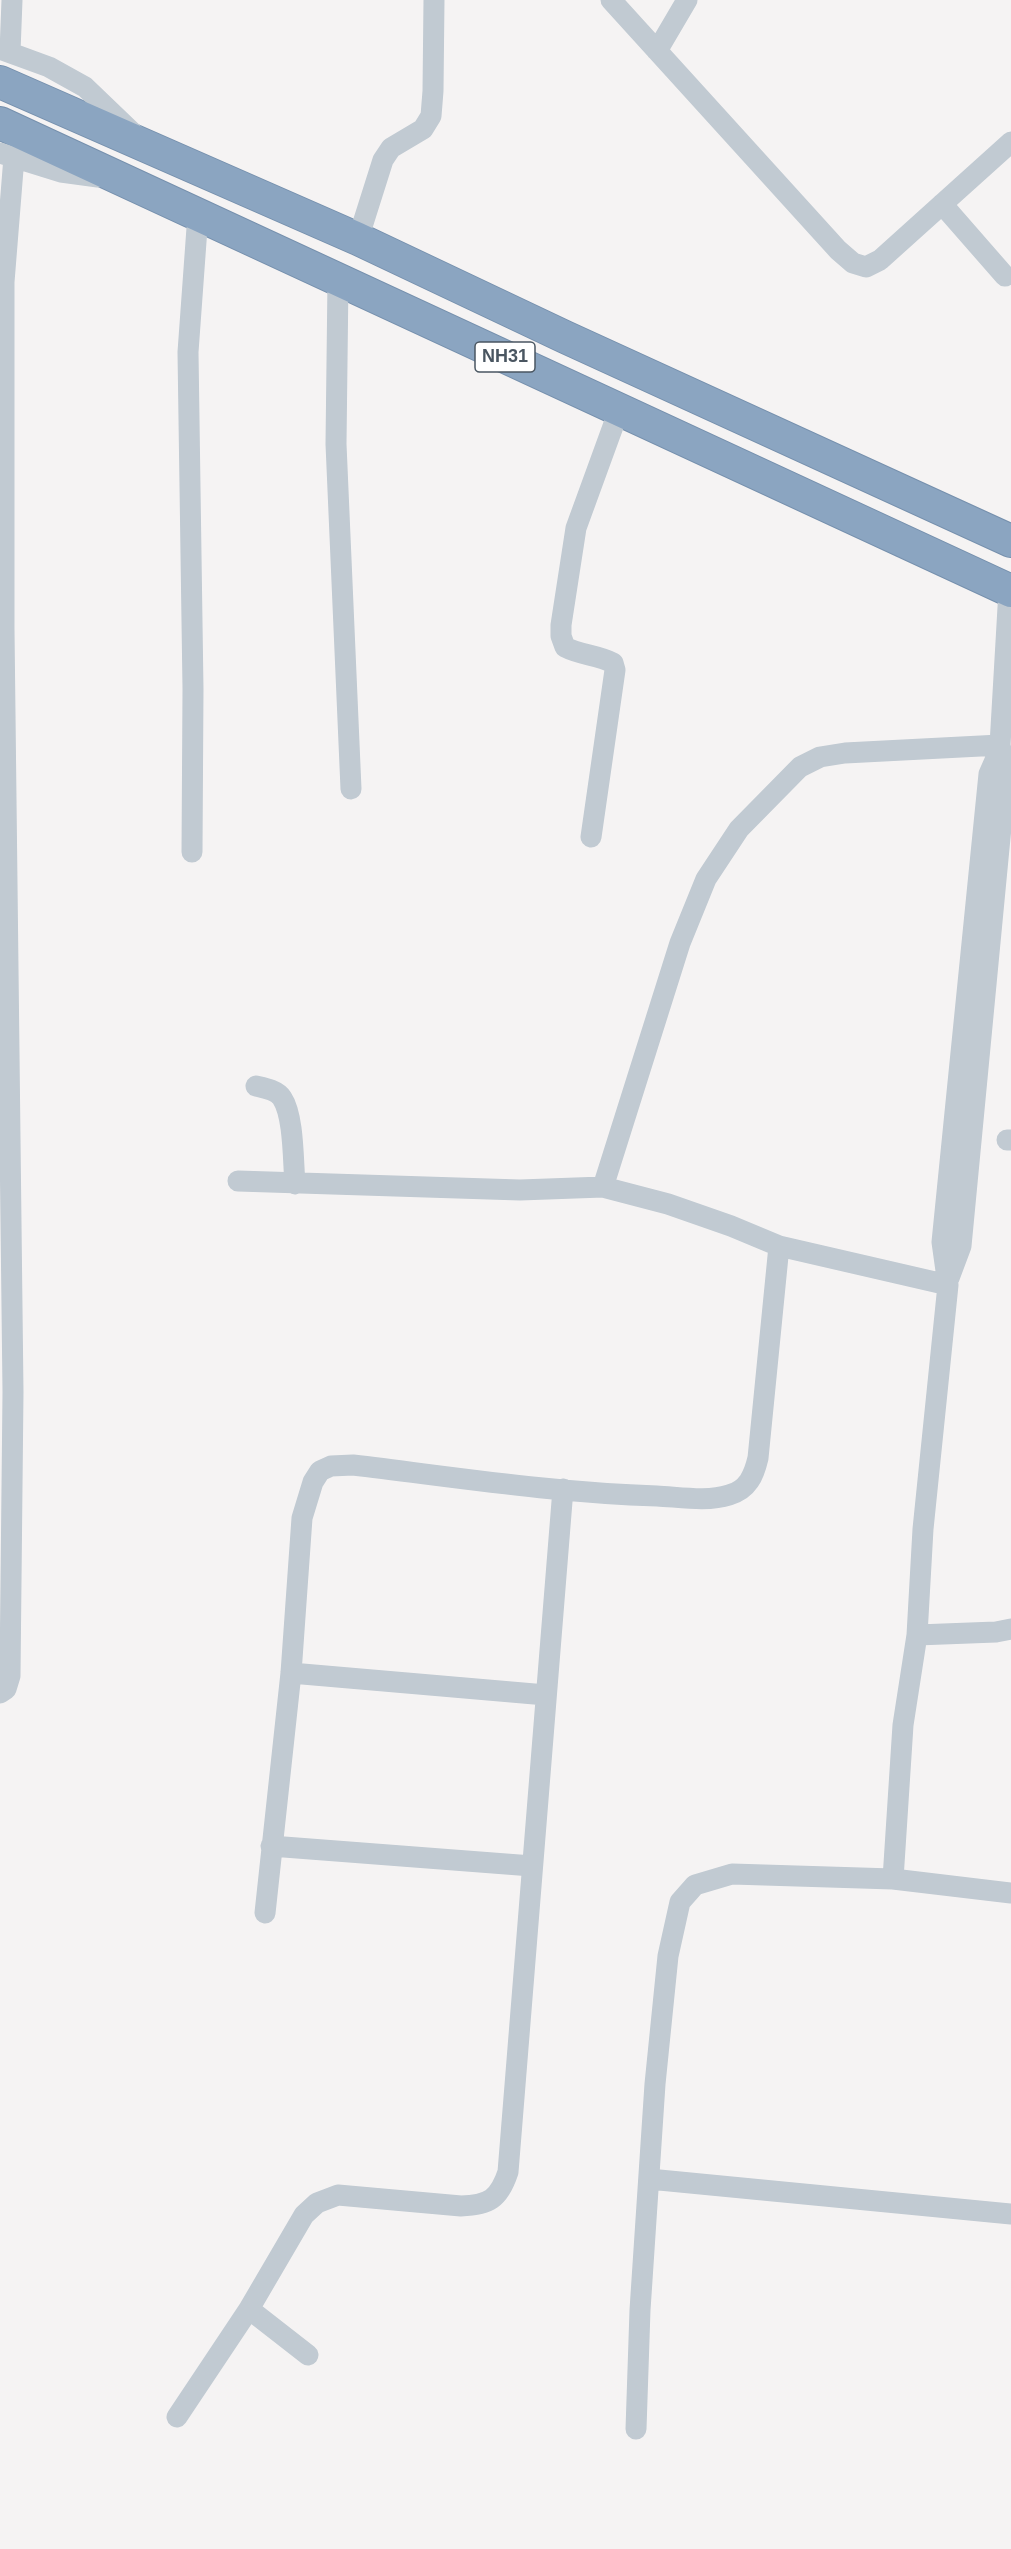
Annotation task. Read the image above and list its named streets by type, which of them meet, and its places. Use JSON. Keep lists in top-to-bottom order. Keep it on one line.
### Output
{"streets":{"highway":["NH31"]}}
